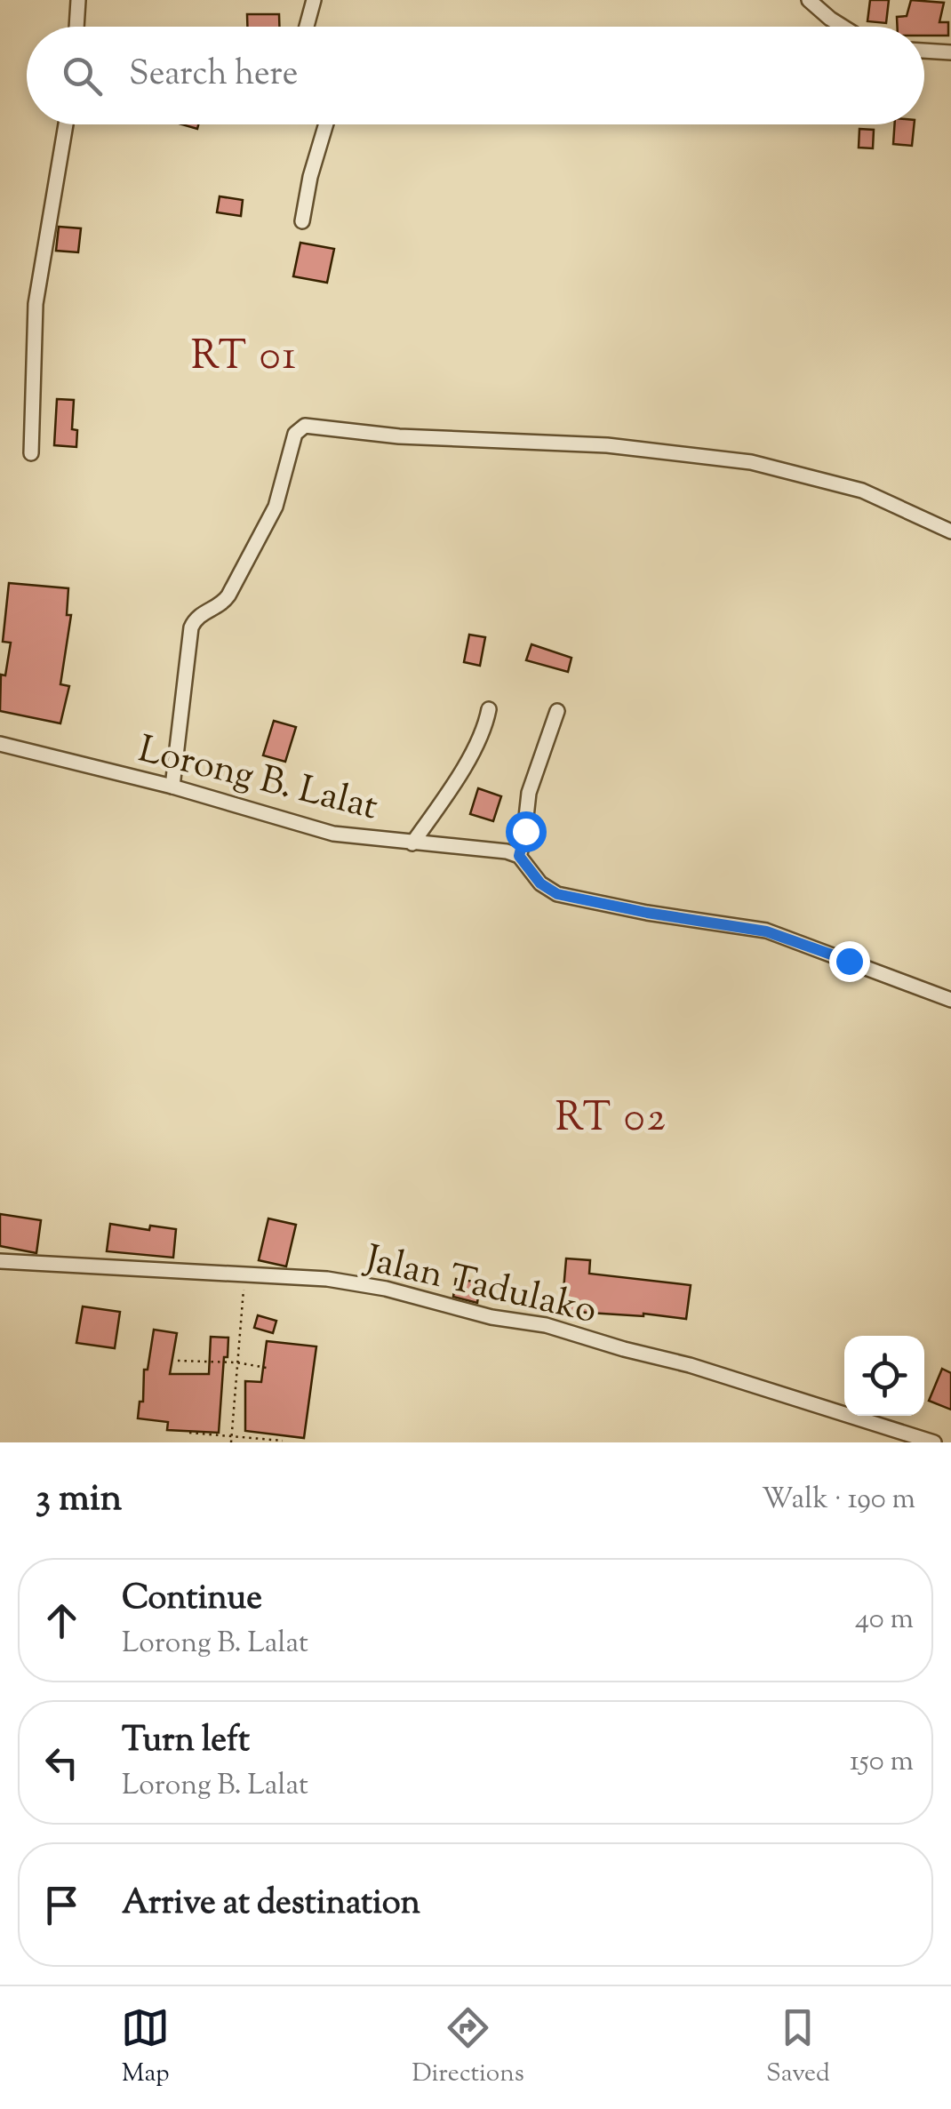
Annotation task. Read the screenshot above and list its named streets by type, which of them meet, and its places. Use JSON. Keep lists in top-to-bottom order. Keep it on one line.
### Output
{"streets":{"street":["Lorong B. Lalat","Jalan Tadulako"]},"districts":["RT 01","RT 02"],"page":{"search":"Search here","heading":["3 min","Walk · 190 m"],"list":[["Continue","Lorong B. Lalat","40 m"],["Turn left","Lorong B. Lalat","150 m"],"Arrive at destination"],"nav":["Map","Directions","Saved"]}}
